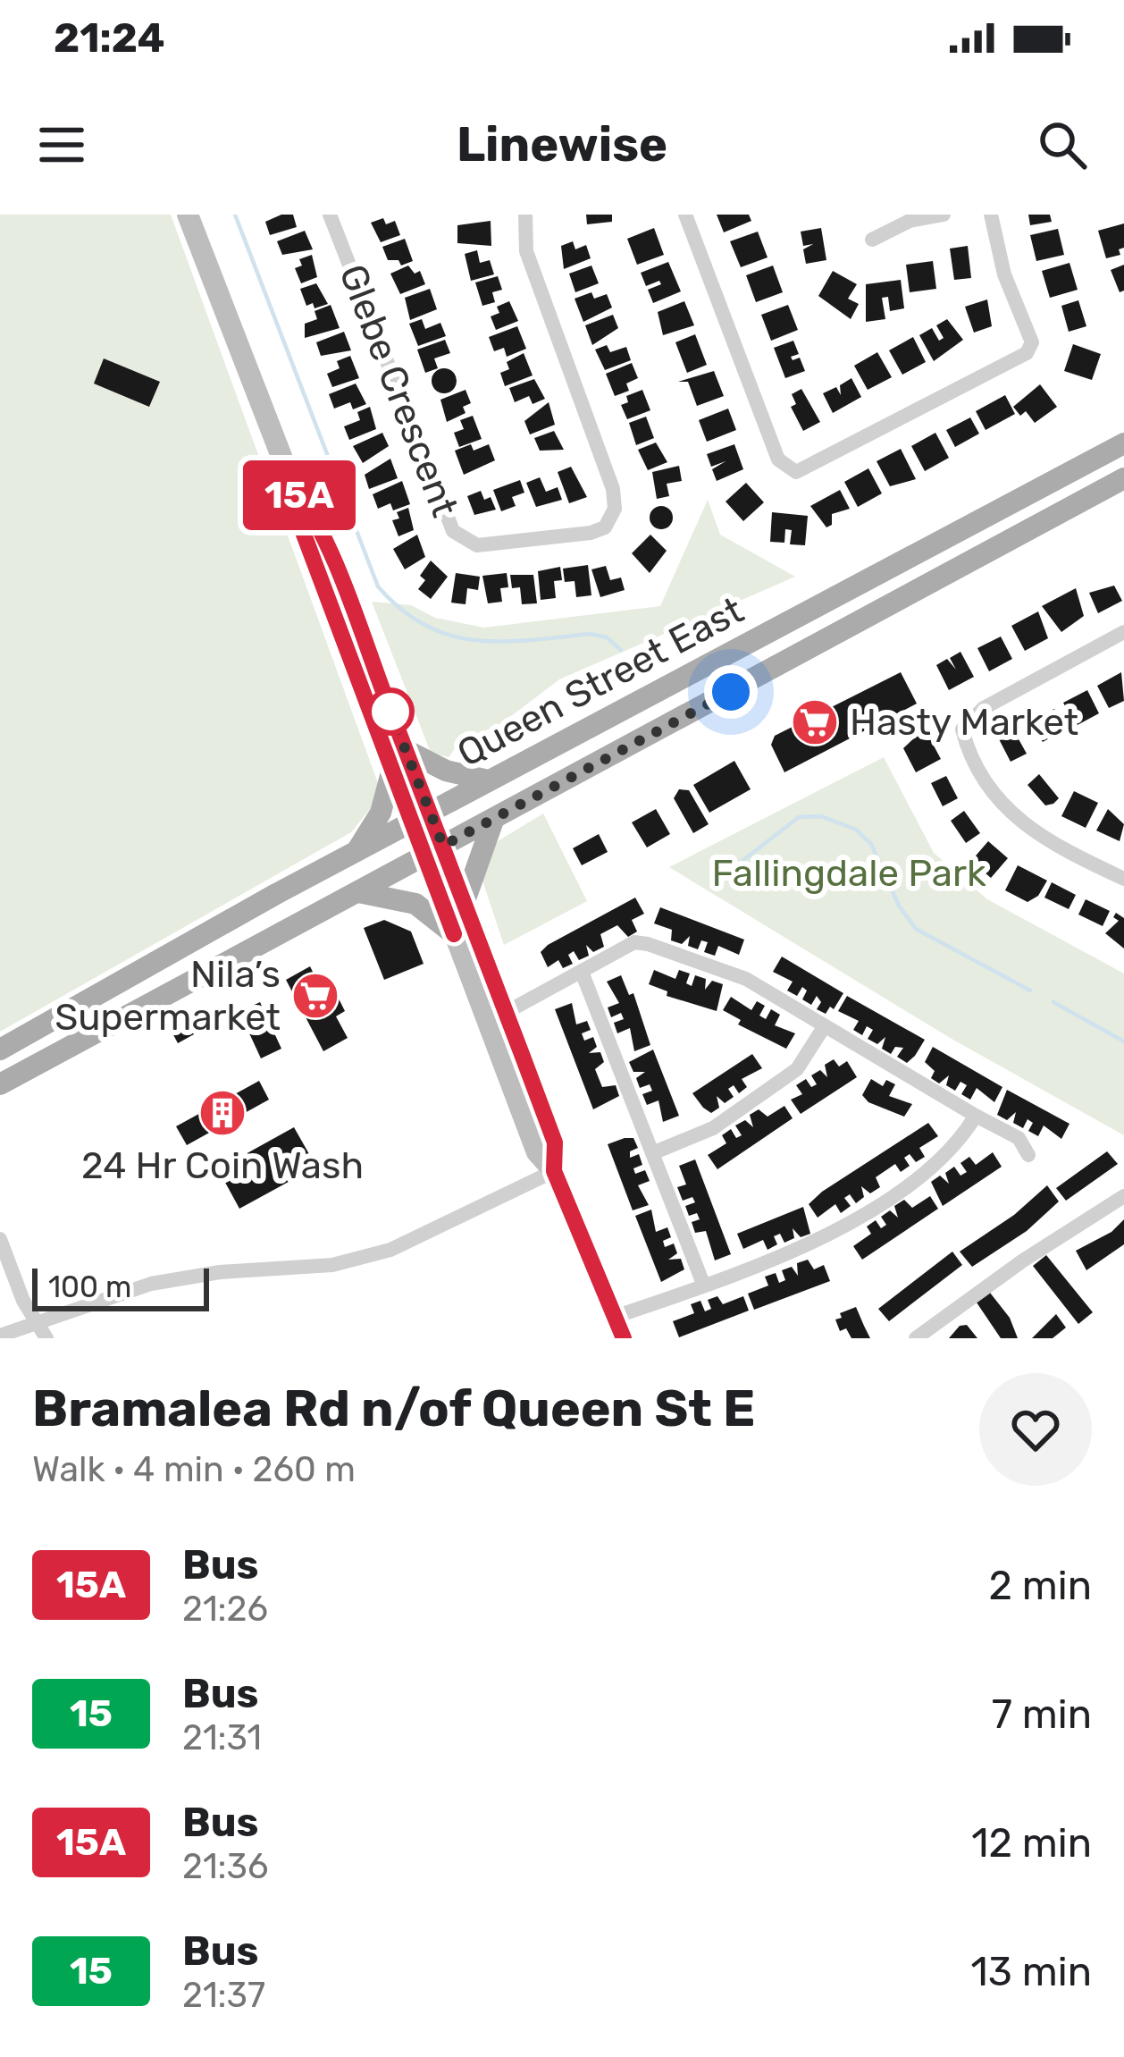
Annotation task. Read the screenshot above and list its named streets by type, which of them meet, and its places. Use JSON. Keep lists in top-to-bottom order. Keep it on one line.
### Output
{"streets":{"main road":["Queen Street East"],"street":["Glebe Crescent"]},"parks":["Fallingdale Park"],"places":{"supermarket":["Hasty Market","Nila’s Supermarket"],"building":["24 Hr Coin Wash"]},"lines":["bus line 15A"],"scale_bar":"100 m","page":{"status":"21:24","header":"Linewise","on_map":"15A","scale":"100 m","heading":["Bramalea Rd n/of Queen St E","Walk · 4 min · 260 m"],"list":[{"mark":"15A","name":"Bus","note":"21:26","value":"2 min"},{"mark":"15","name":"Bus","note":"21:31","value":"7 min"},{"mark":"15A","name":"Bus","note":"21:36","value":"12 min"},{"mark":"15","name":"Bus","note":"21:37","value":"13 min"}]}}
